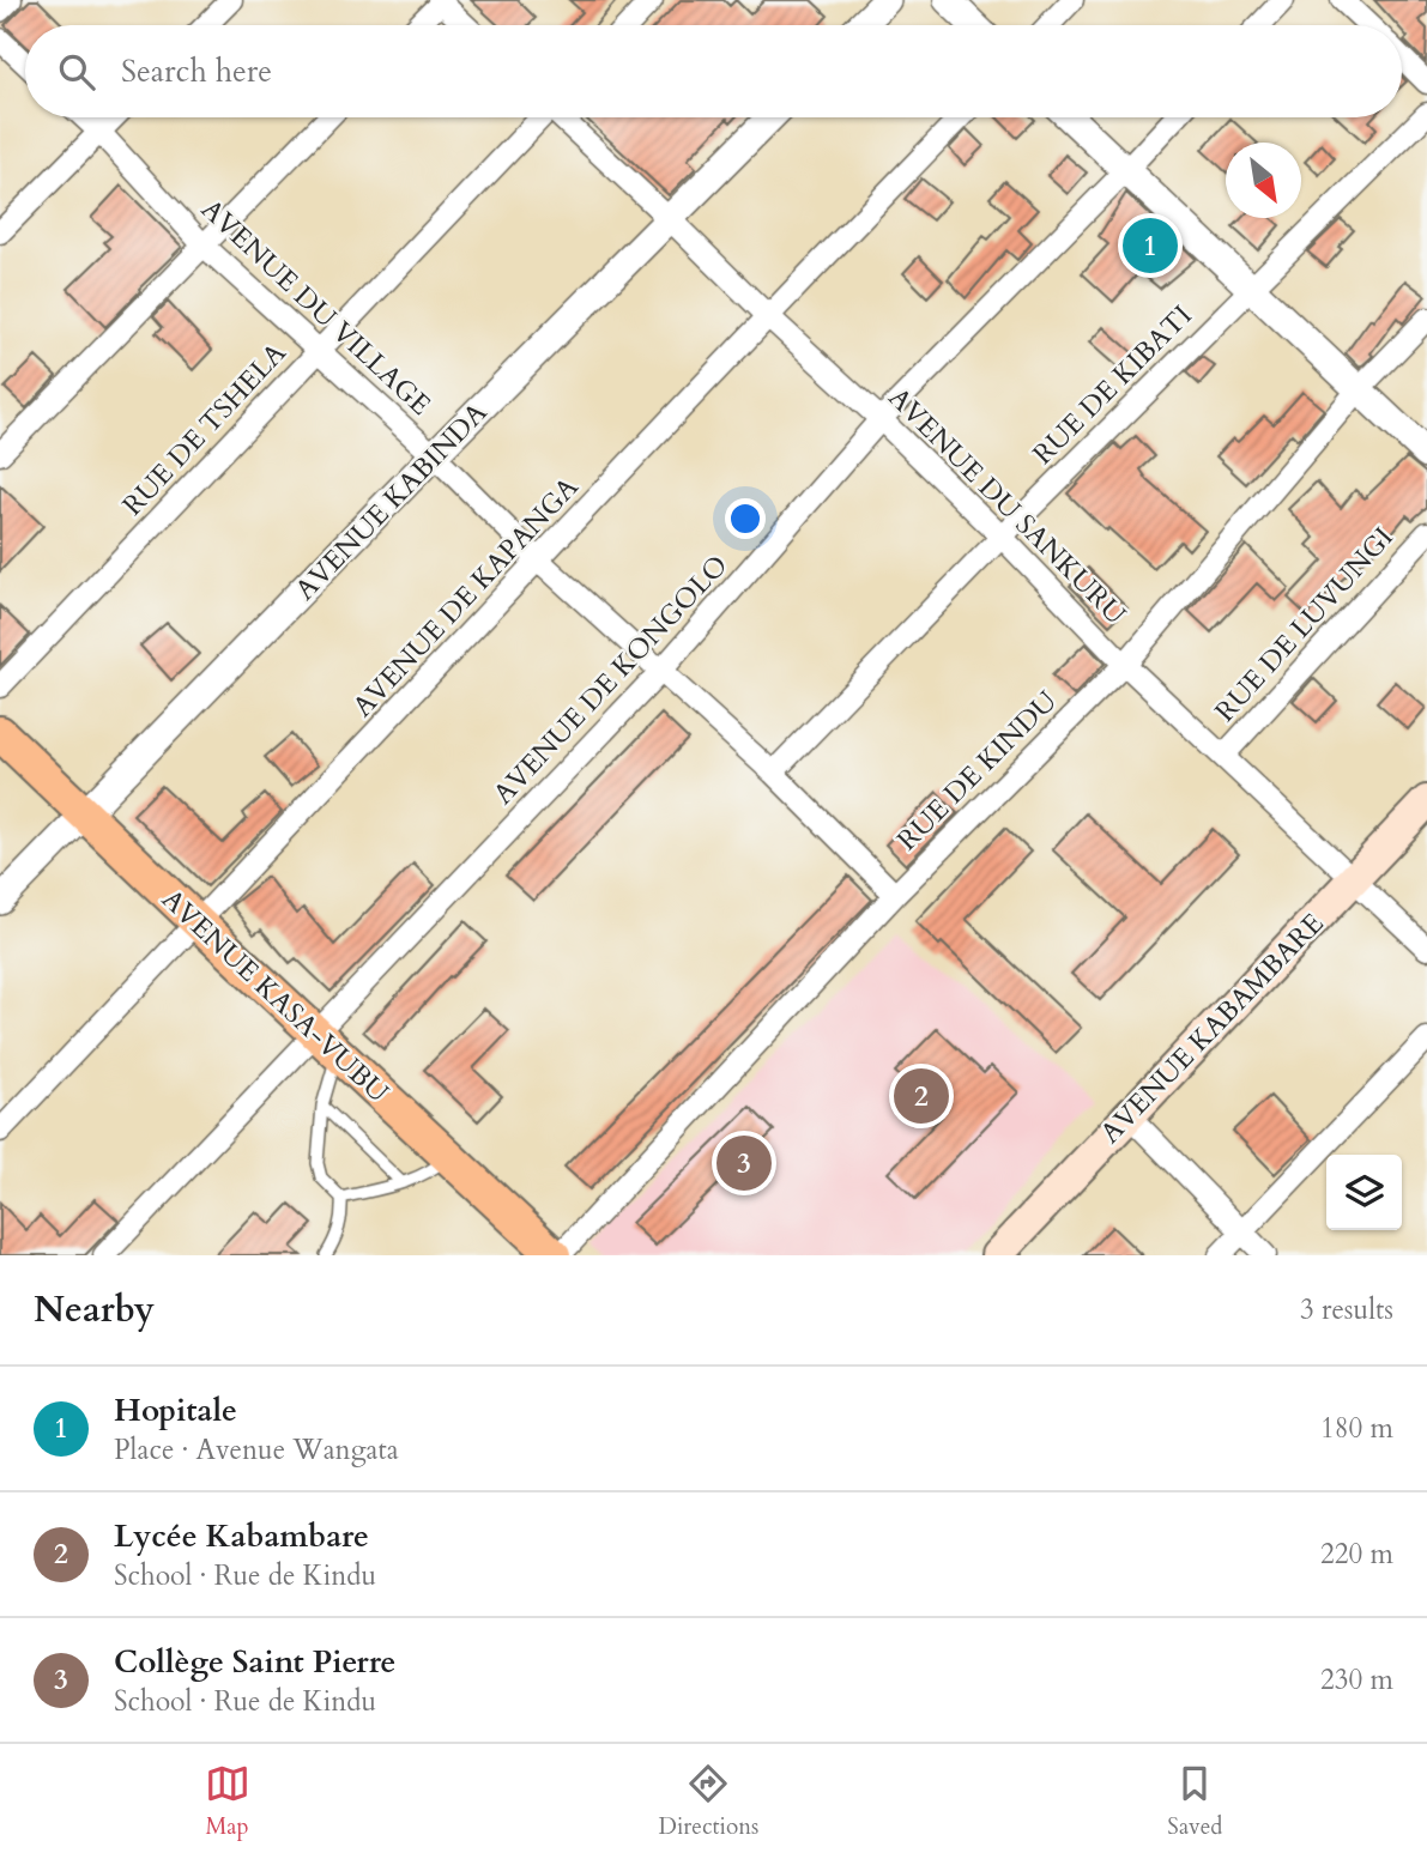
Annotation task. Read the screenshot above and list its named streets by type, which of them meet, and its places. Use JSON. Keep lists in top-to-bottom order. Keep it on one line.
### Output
{"streets":{"main road":["AVENUE KASA-VUBU","AVENUE KABAMBARE"],"street":["AVENUE DU VILLAGE","RUE DE KIBATI","RUE DE TSHELA","AVENUE KABINDA","AVENUE DU SANKURU","AVENUE DE KAPANGA","RUE DE LUVUNGI","AVENUE DE KONGOLO","RUE DE KINDU"]},"crossings":[["AVENUE DU VILLAGE","RUE DE KIBATI"],["AVENUE DU VILLAGE","RUE DE TSHELA"],["AVENUE DU VILLAGE","AVENUE KABINDA"],["AVENUE DU VILLAGE","AVENUE DE KAPANGA"],["AVENUE DU VILLAGE","AVENUE DE KONGOLO"],["AVENUE DU VILLAGE","RUE DE KINDU"],["RUE DE KIBATI","AVENUE DU SANKURU"],["AVENUE KABINDA","AVENUE DU SANKURU"],["AVENUE KABINDA","AVENUE KASA-VUBU"],["AVENUE DU SANKURU","AVENUE DE KAPANGA"],["AVENUE DU SANKURU","RUE DE LUVUNGI"],["AVENUE DU SANKURU","AVENUE DE KONGOLO"],["AVENUE DU SANKURU","RUE DE KINDU"],["AVENUE DU SANKURU","AVENUE KABAMBARE"],["AVENUE DE KAPANGA","AVENUE KASA-VUBU"],["AVENUE DE KONGOLO","AVENUE KASA-VUBU"],["RUE DE KINDU","AVENUE KASA-VUBU"]],"north":"bottom right","page":{"search":"Search here","pins":["1","2","3"],"heading":["Nearby","3 results"],"list":[{"mark":"1","name":"Hopitale","note":"Place · Avenue Wangata","value":"180 m"},{"mark":"2","name":"Lycée Kabambare","note":"School · Rue de Kindu","value":"220 m"},{"mark":"3","name":"Collège Saint Pierre","note":"School · Rue de Kindu","value":"230 m"}],"nav":["Map","Directions","Saved"]}}
